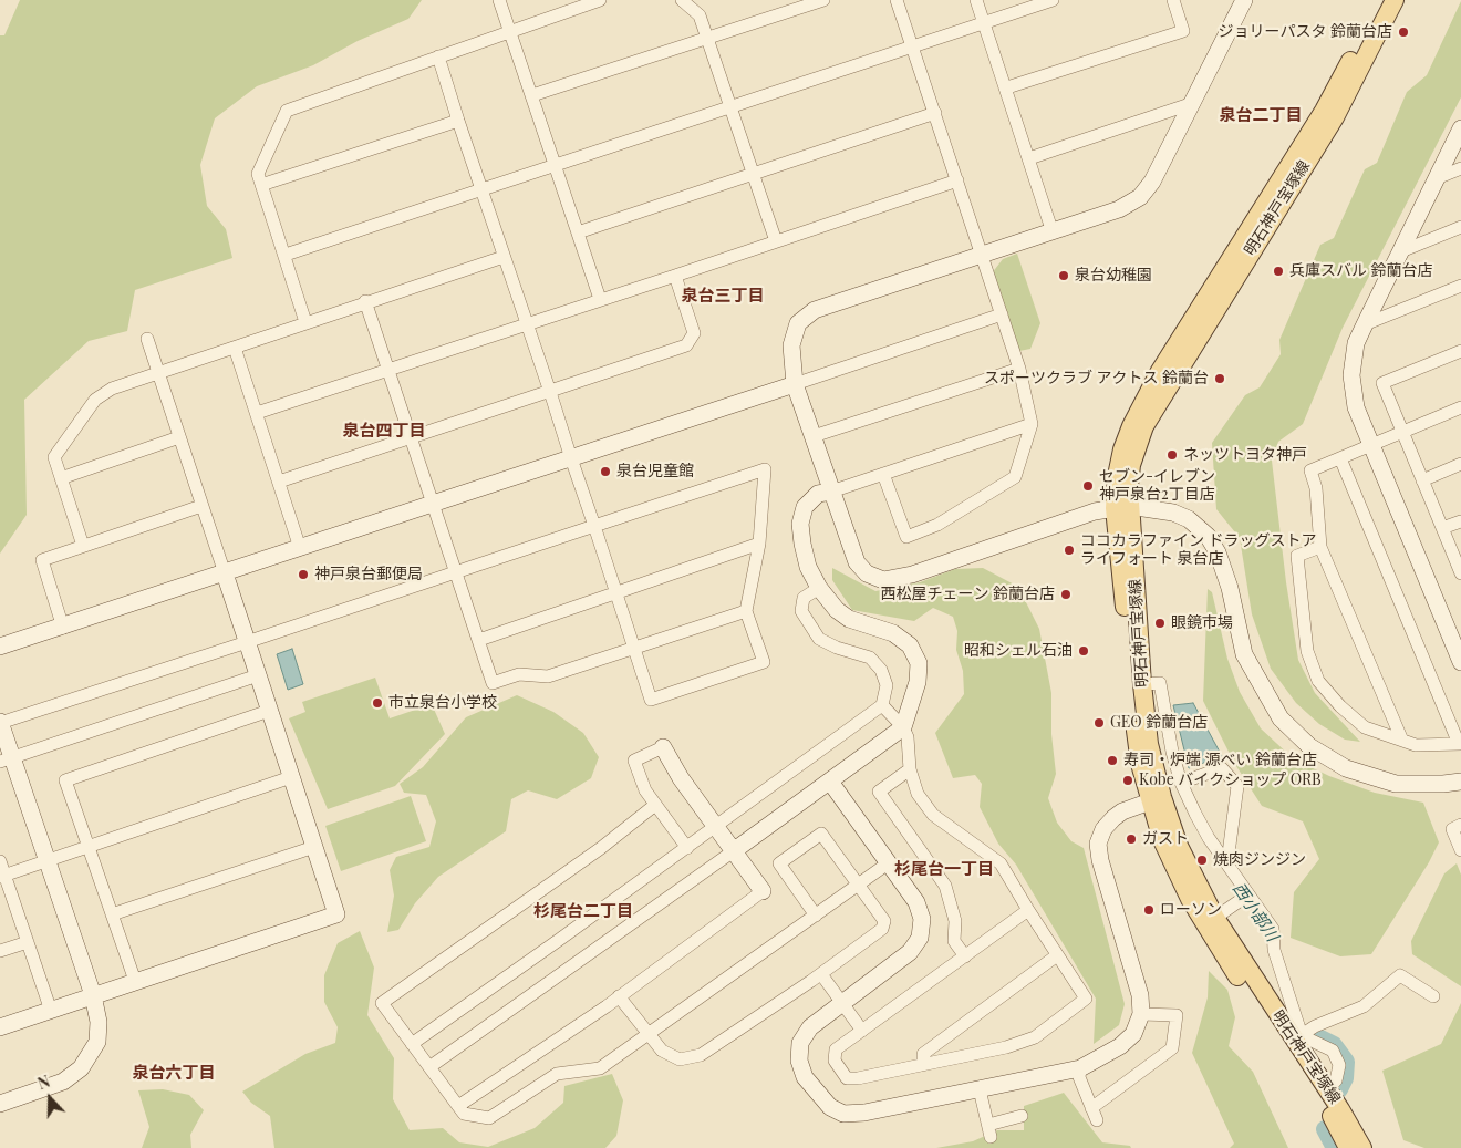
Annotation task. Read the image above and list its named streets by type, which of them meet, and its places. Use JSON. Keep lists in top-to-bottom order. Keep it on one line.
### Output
{"streets":{"main road":["明石神戸宝塚線"]},"districts":["泉台二丁目","泉台三丁目","泉台四丁目","杉尾台一丁目","杉尾台二丁目","泉台六丁目"],"water":["西小部川"],"places":["ジョリーパスタ 鈴蘭台店","兵庫スバル 鈴蘭台店","泉台幼稚園","スポーツクラブ アクトス 鈴蘭台","ネッツトヨタ神戸","泉台児童館","セブン-イレブン 神戸泉台2丁目店","ココカラファイン ドラッグストア ライフォート 泉台店","神戸泉台郵便局","西松屋チェーン 鈴蘭台店","眼鏡市場","昭和シェル石油","市立泉台小学校","GEO 鈴蘭台店","寿司・炉端 源べい 鈴蘭台店","Kobe バイクショップ ORB","ガスト","焼肉ジンジン","ローソン"],"north":"top"}
